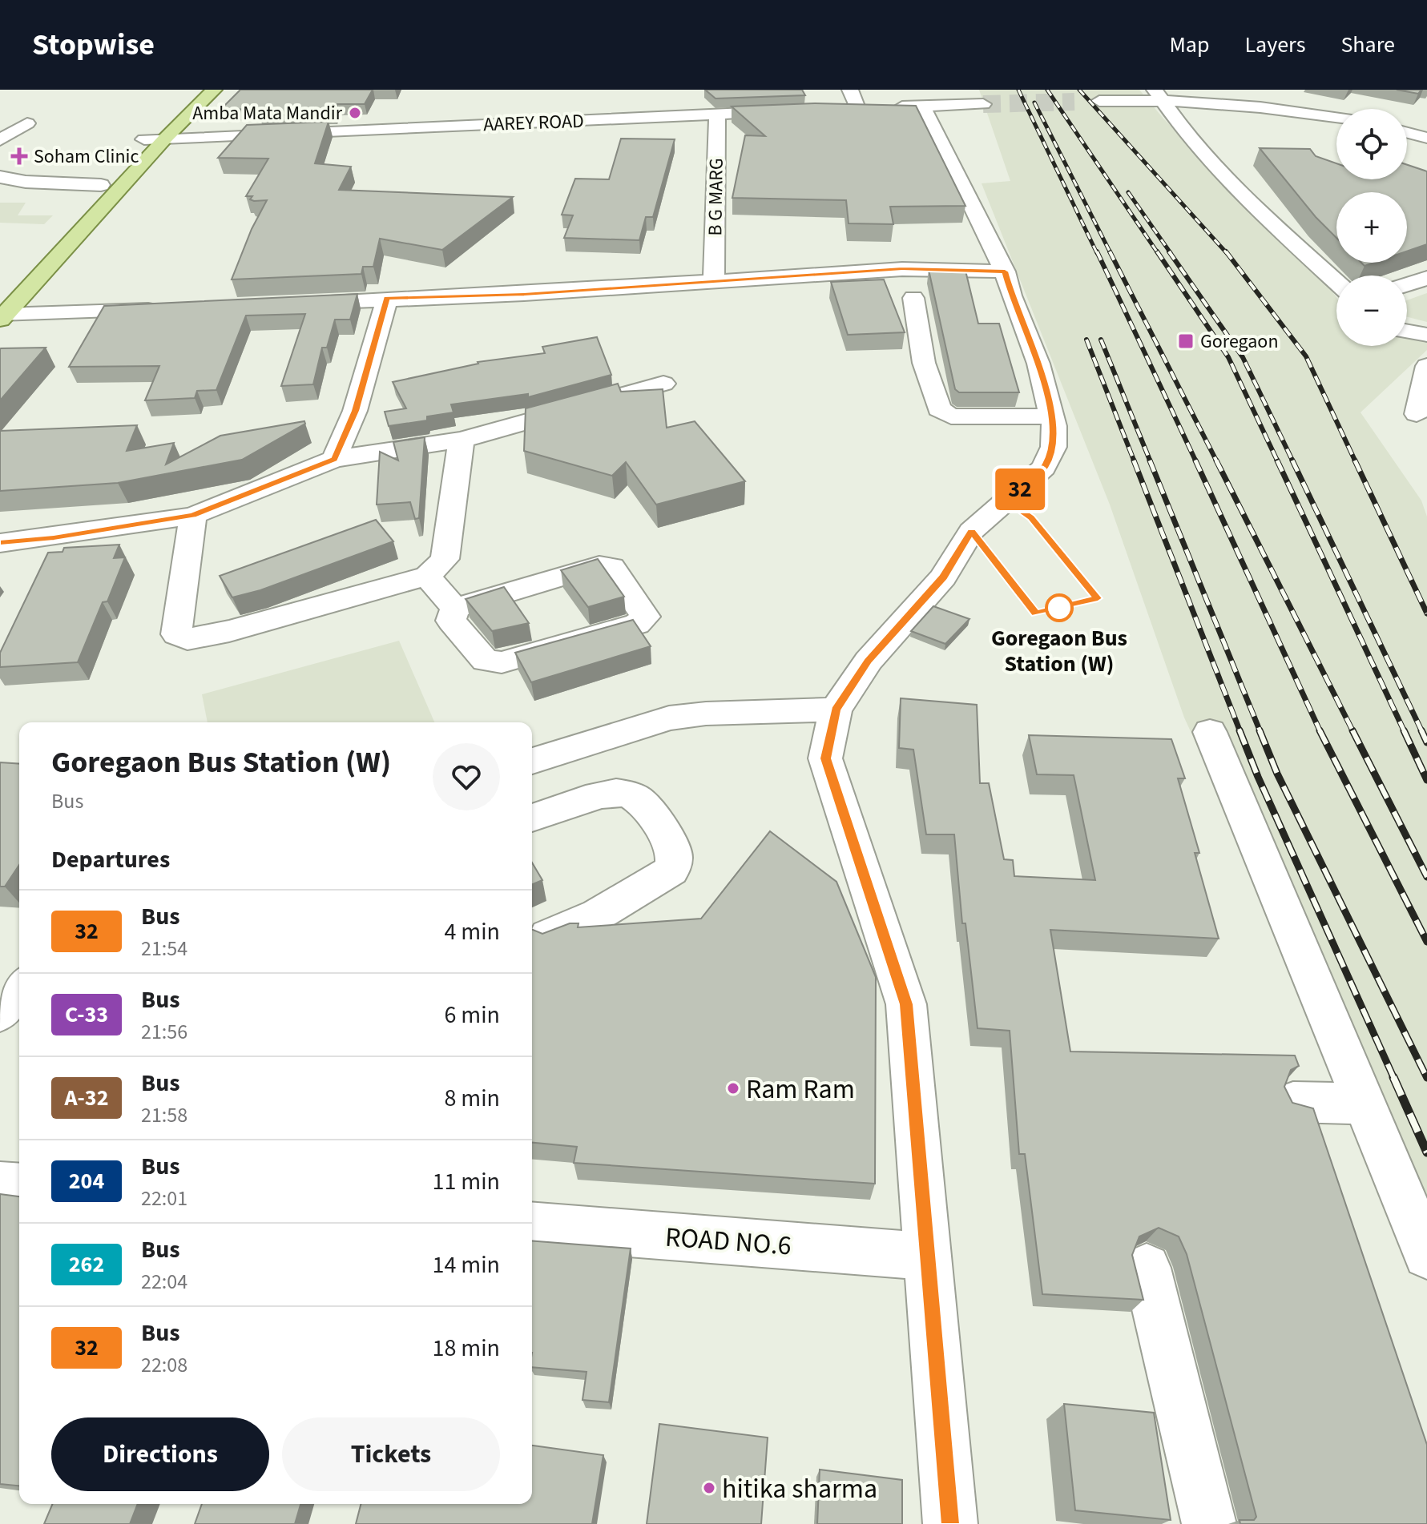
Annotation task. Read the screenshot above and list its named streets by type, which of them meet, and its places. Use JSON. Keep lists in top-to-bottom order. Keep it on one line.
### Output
{"streets":{"street":["AAREY ROAD","B G MARG","ROAD NO.6"]},"crossings":[["AAREY ROAD","B G MARG"]],"places":{"other":["Amba Mata Mandir","Goregaon Bus Station (W)","Ram Ram","hitika sharma"],"health":["Soham Clinic"],"transit":["Goregaon"]},"lines":["bus line 32"],"page":{"header":"Stopwise","nav":["Map","Layers","Share"],"on_map":"32","map_buttons":["+","−"],"heading":[["Goregaon Bus Station (W)","Bus"],"Departures"],"list":[{"mark":"32","name":"Bus","note":"21:54","value":"4 min"},{"mark":"C-33","name":"Bus","note":"21:56","value":"6 min"},{"mark":"A-32","name":"Bus","note":"21:58","value":"8 min"},{"mark":"204","name":"Bus","note":"22:01","value":"11 min"},{"mark":"262","name":"Bus","note":"22:04","value":"14 min"},{"mark":"32","name":"Bus","note":"22:08","value":"18 min"}],"buttons":["Directions","Tickets"]}}
